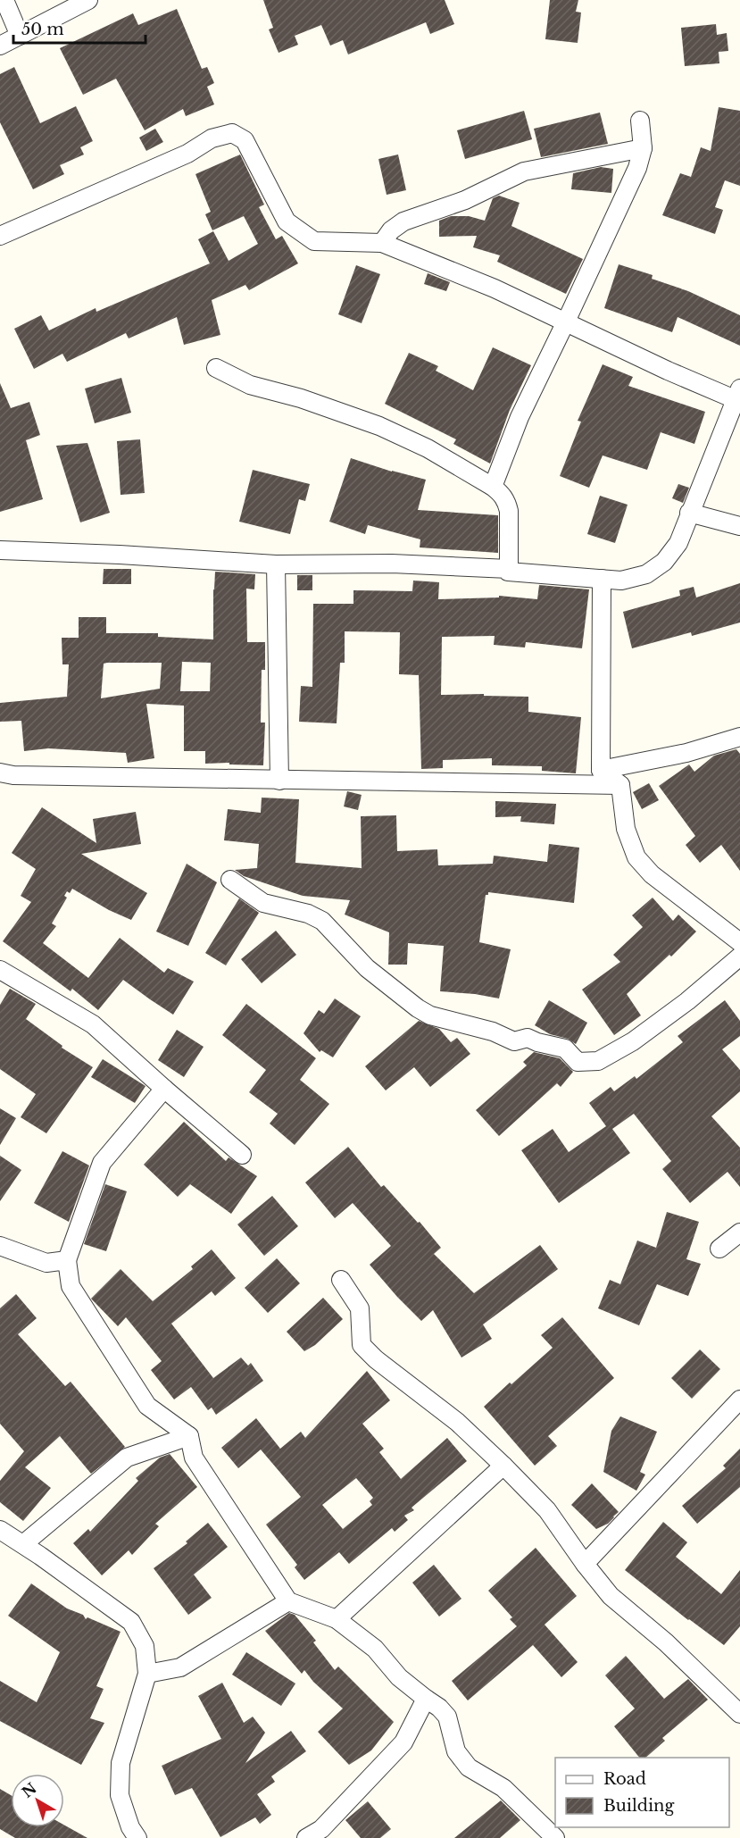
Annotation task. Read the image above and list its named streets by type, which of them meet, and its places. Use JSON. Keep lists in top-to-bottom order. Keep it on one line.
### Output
{"legend":["Road","Building"],"scale_bar":"50 m","north":"top left"}
